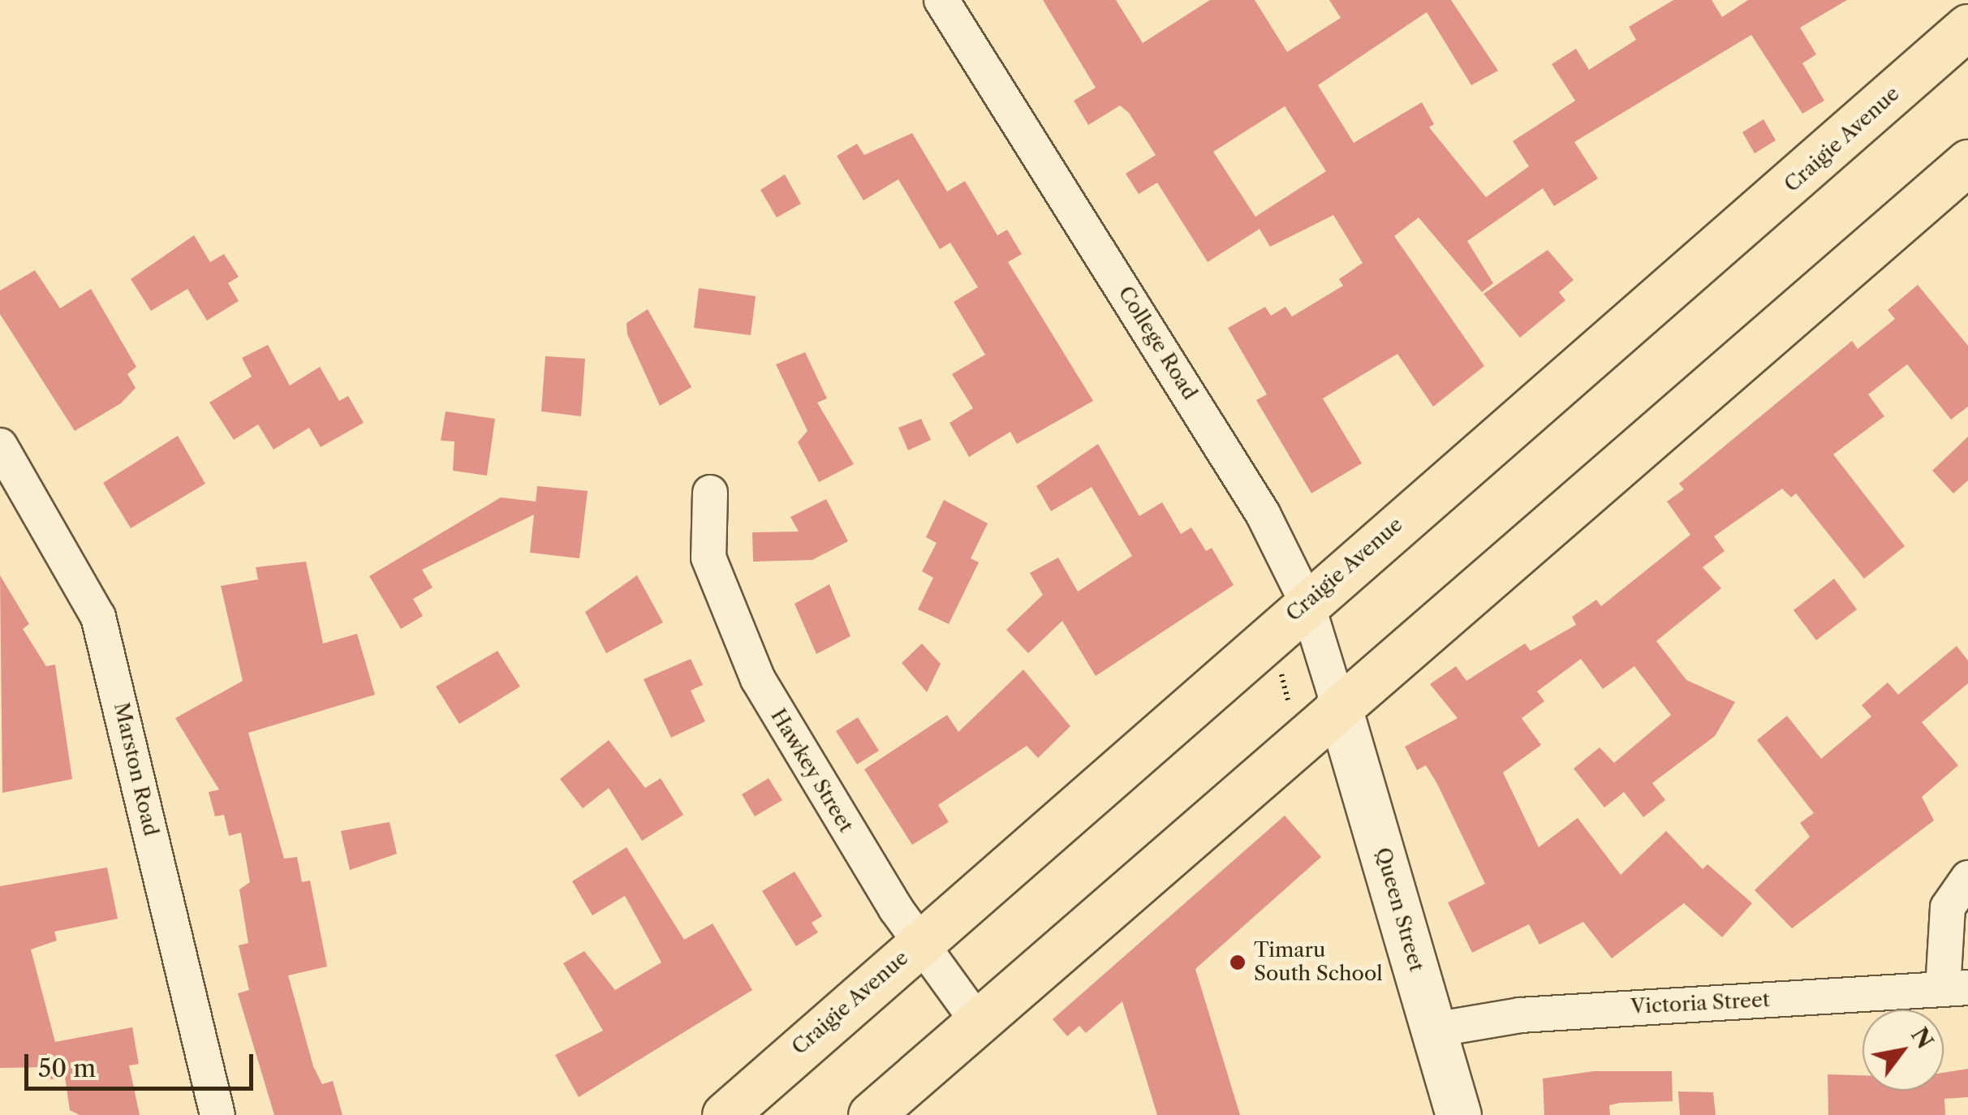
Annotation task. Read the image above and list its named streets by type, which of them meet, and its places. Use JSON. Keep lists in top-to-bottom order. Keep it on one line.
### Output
{"streets":{"highway":["Craigie Avenue"],"street":["College Road","Marston Road","Hawkey Street","Queen Street","Victoria Street"]},"crossings":[["Craigie Avenue","College Road"],["Craigie Avenue","Hawkey Street"],["College Road","Queen Street"],["Queen Street","Victoria Street"]],"places":["Timaru South School"],"scale_bar":"50 m","north":"top right"}
